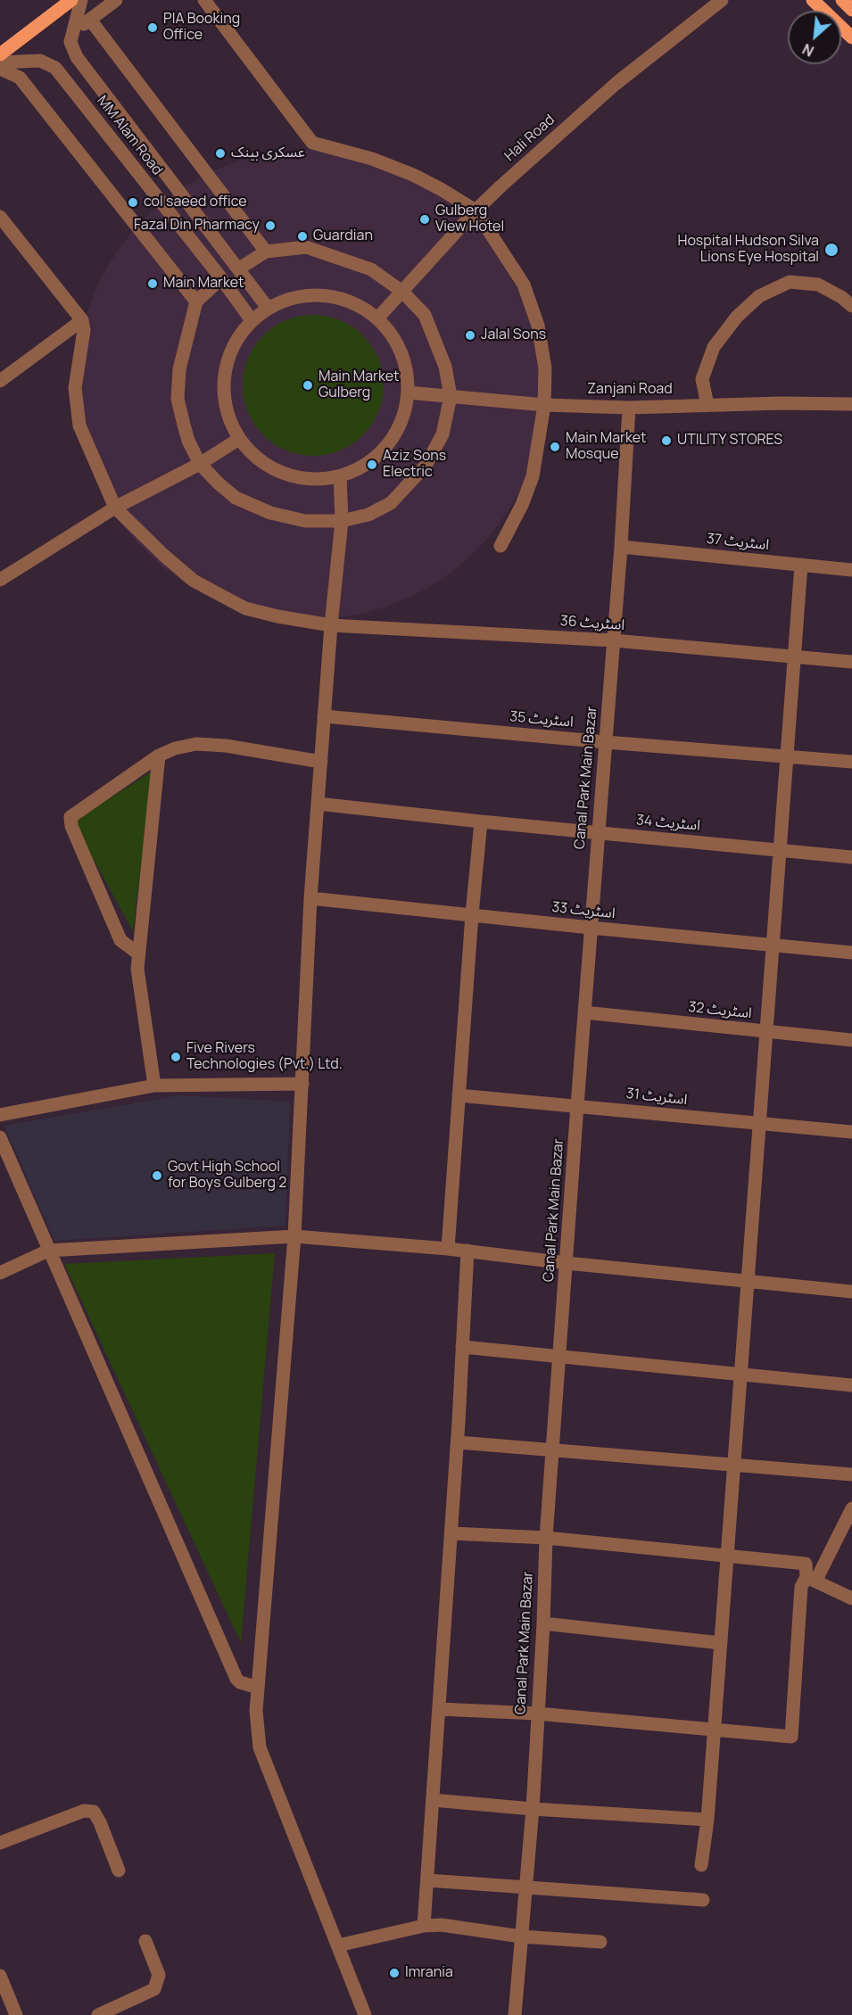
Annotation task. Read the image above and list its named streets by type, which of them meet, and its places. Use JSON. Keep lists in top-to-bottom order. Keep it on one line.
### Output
{"streets":{"street":["MM Alam Road","Hali Road","Zanjani Road","اسٹریٹ 37","اسٹریٹ 36","اسٹریٹ 35","Canal Park Main Bazar","اسٹریٹ 34","اسٹریٹ 33","اسٹریٹ 32","اسٹریٹ 31"]},"crossings":[["MM Alam Road","Hali Road"],["MM Alam Road","Zanjani Road"],["Hali Road","Zanjani Road"],["Zanjani Road","Canal Park Main Bazar"],["اسٹریٹ 37","Canal Park Main Bazar"],["اسٹریٹ 36","Canal Park Main Bazar"],["اسٹریٹ 35","Canal Park Main Bazar"],["Canal Park Main Bazar","اسٹریٹ 34"],["Canal Park Main Bazar","اسٹریٹ 33"],["Canal Park Main Bazar","اسٹریٹ 32"],["Canal Park Main Bazar","اسٹریٹ 31"]],"places":["PIA Booking Office","عسکری بینک","col saeed office","Gulberg View Hotel","Fazal Din Pharmacy","Guardian","Hospital Hudson Silva Lions Eye Hospital","Main Market","Jalal Sons","Main Market Gulberg","UTILITY STORES","Main Market Mosque","Aziz Sons Electric","Five Rivers Technologies (Pvt.) Ltd.","Govt High School for Boys Gulberg 2","Imrania"],"north":"bottom left"}
